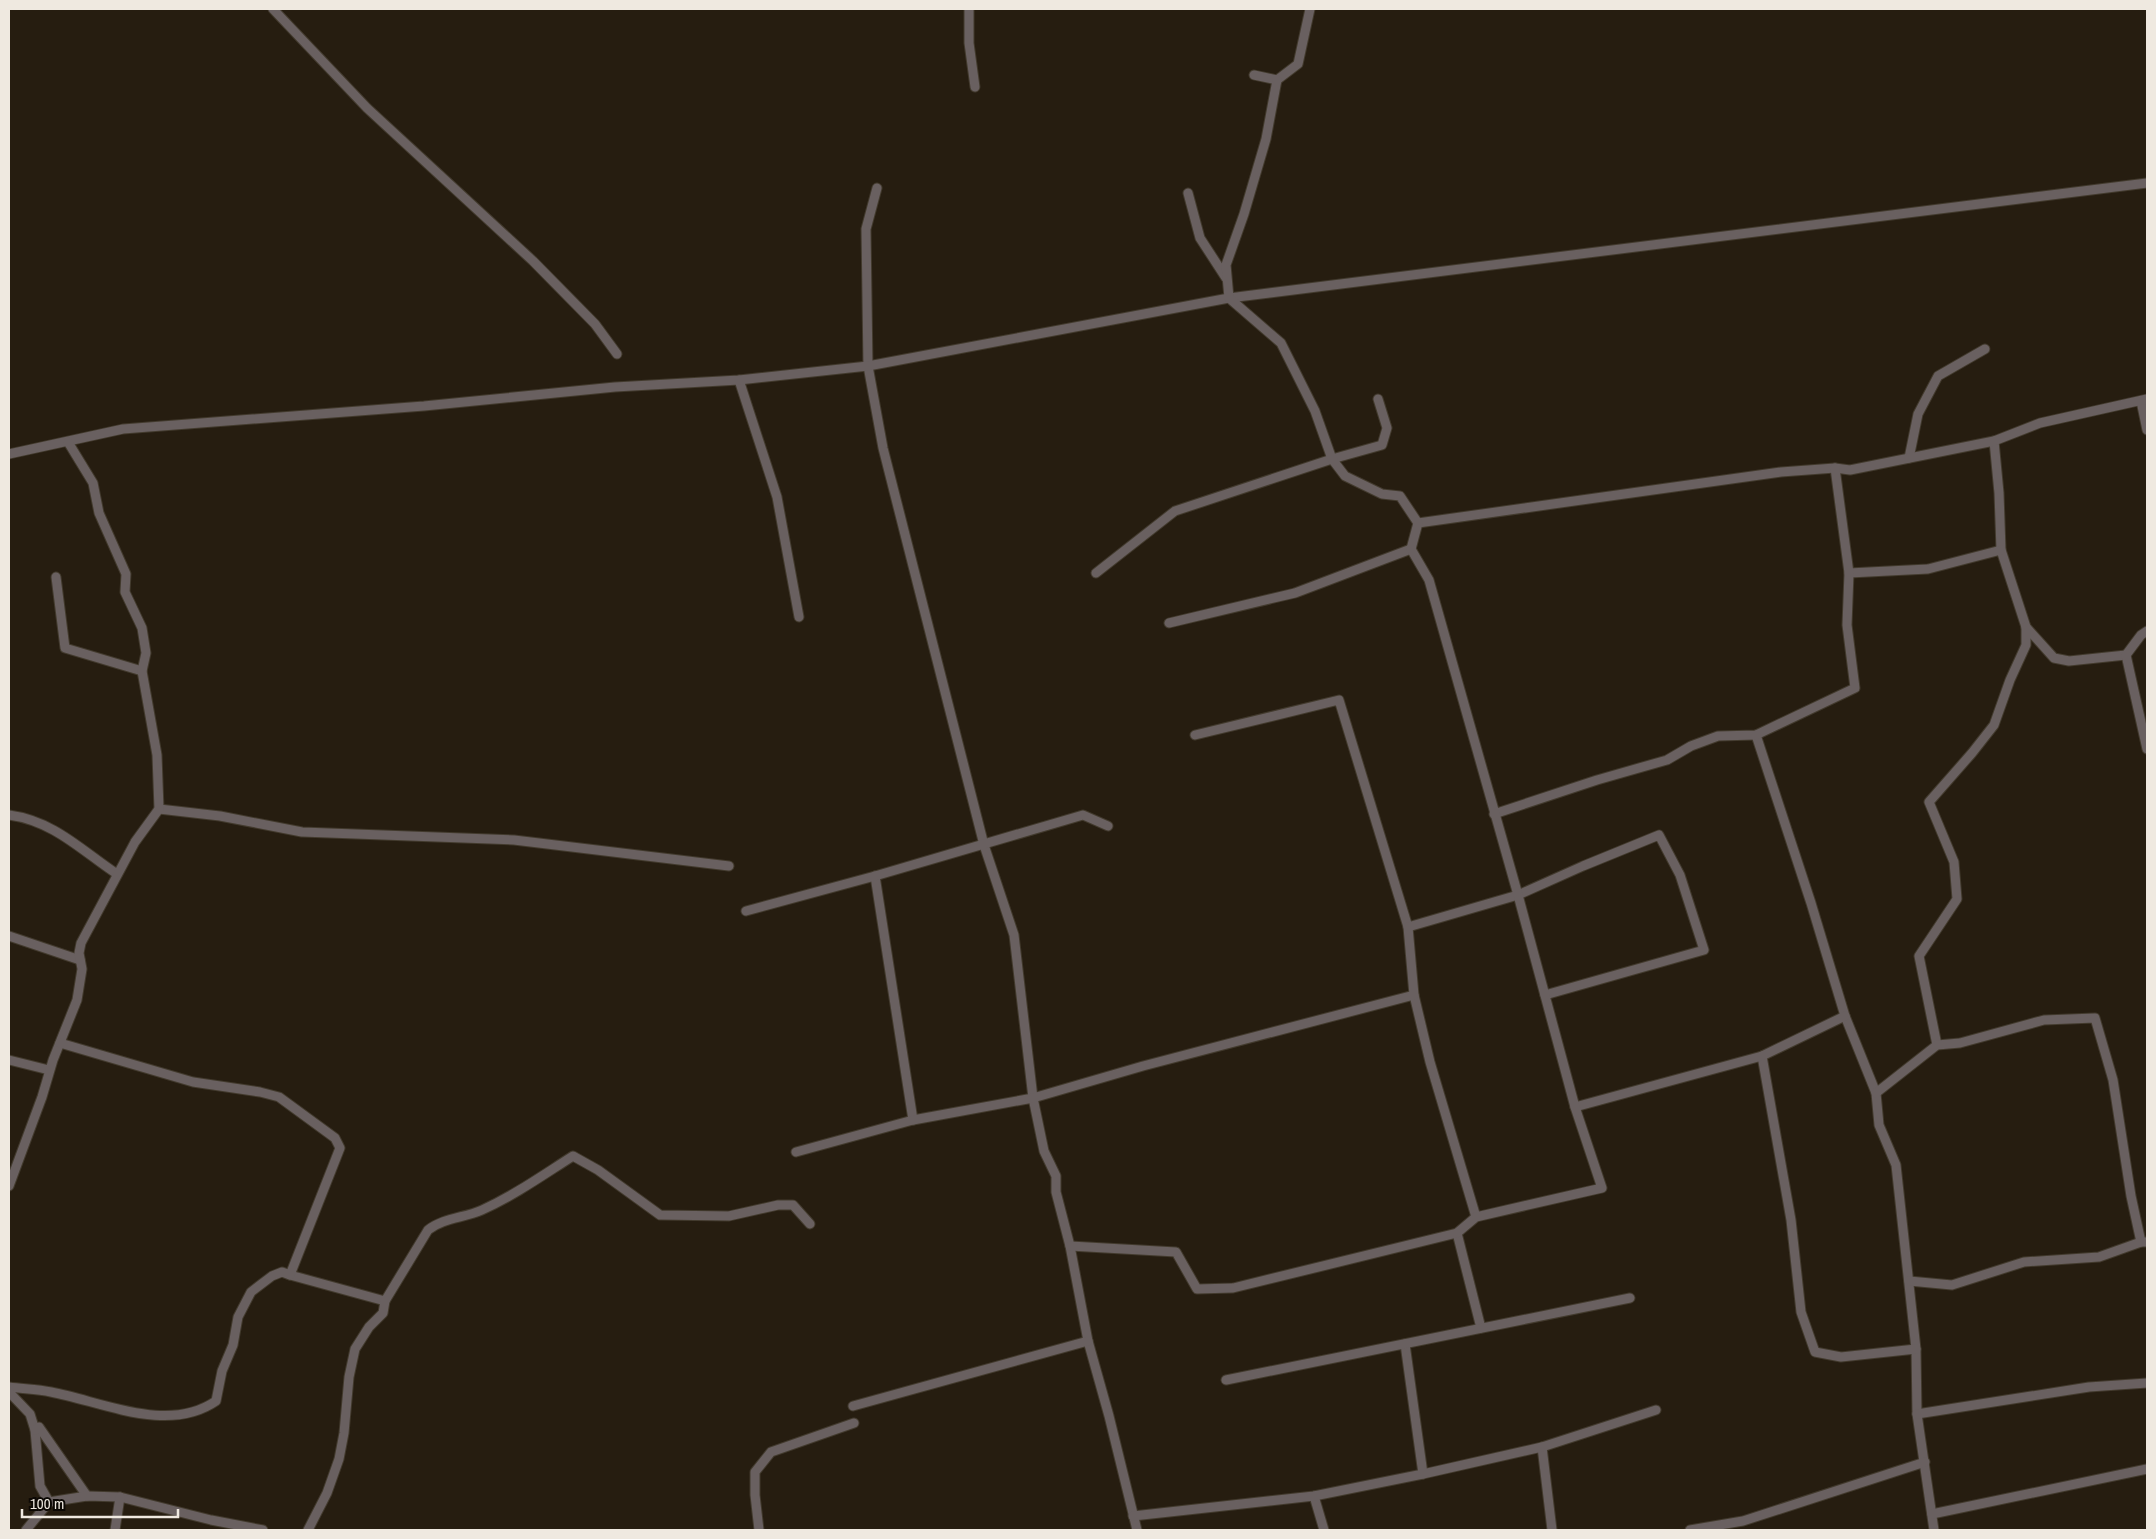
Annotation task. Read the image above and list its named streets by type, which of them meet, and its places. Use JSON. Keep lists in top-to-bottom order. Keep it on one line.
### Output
{"scale_bar":"100 m"}
